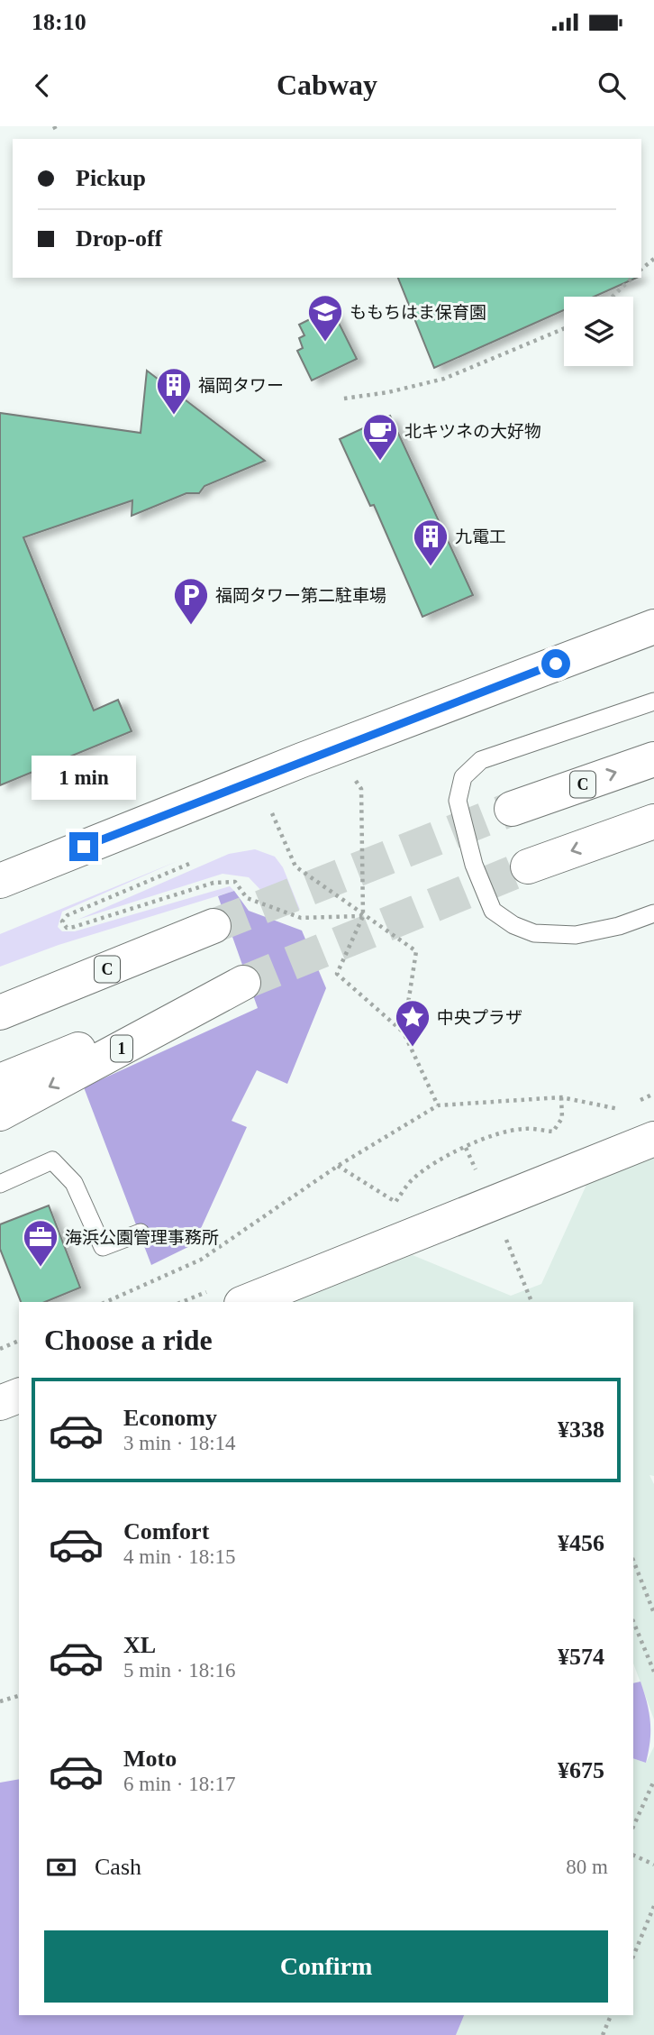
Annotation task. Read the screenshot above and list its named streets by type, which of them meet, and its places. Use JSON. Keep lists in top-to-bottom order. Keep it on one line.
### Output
{"streets":{"main road":["C","1"]},"places":{"school or university":["ももちはま保育園"],"building":["福岡タワー","九電工"],"cafe":["北キツネの大好物"],"parking":["福岡タワー第二駐車場"],"place":["中央プラザ"],"office":["海浜公園管理事務所"]},"page":{"status":"18:10","header":"Cabway","banner":["Pickup","Drop-off"],"bubble":"1 min","heading":"Choose a ride","list":[{"name":"Economy","note":"3 min · 18:14","value":"¥338"},{"name":"Comfort","note":"4 min · 18:15","value":"¥456"},{"name":"XL","note":"5 min · 18:16","value":"¥574"},{"name":"Moto","note":"6 min · 18:17","value":"¥675"}],"pay":["Cash","80 m"],"buttons":"Confirm"}}
